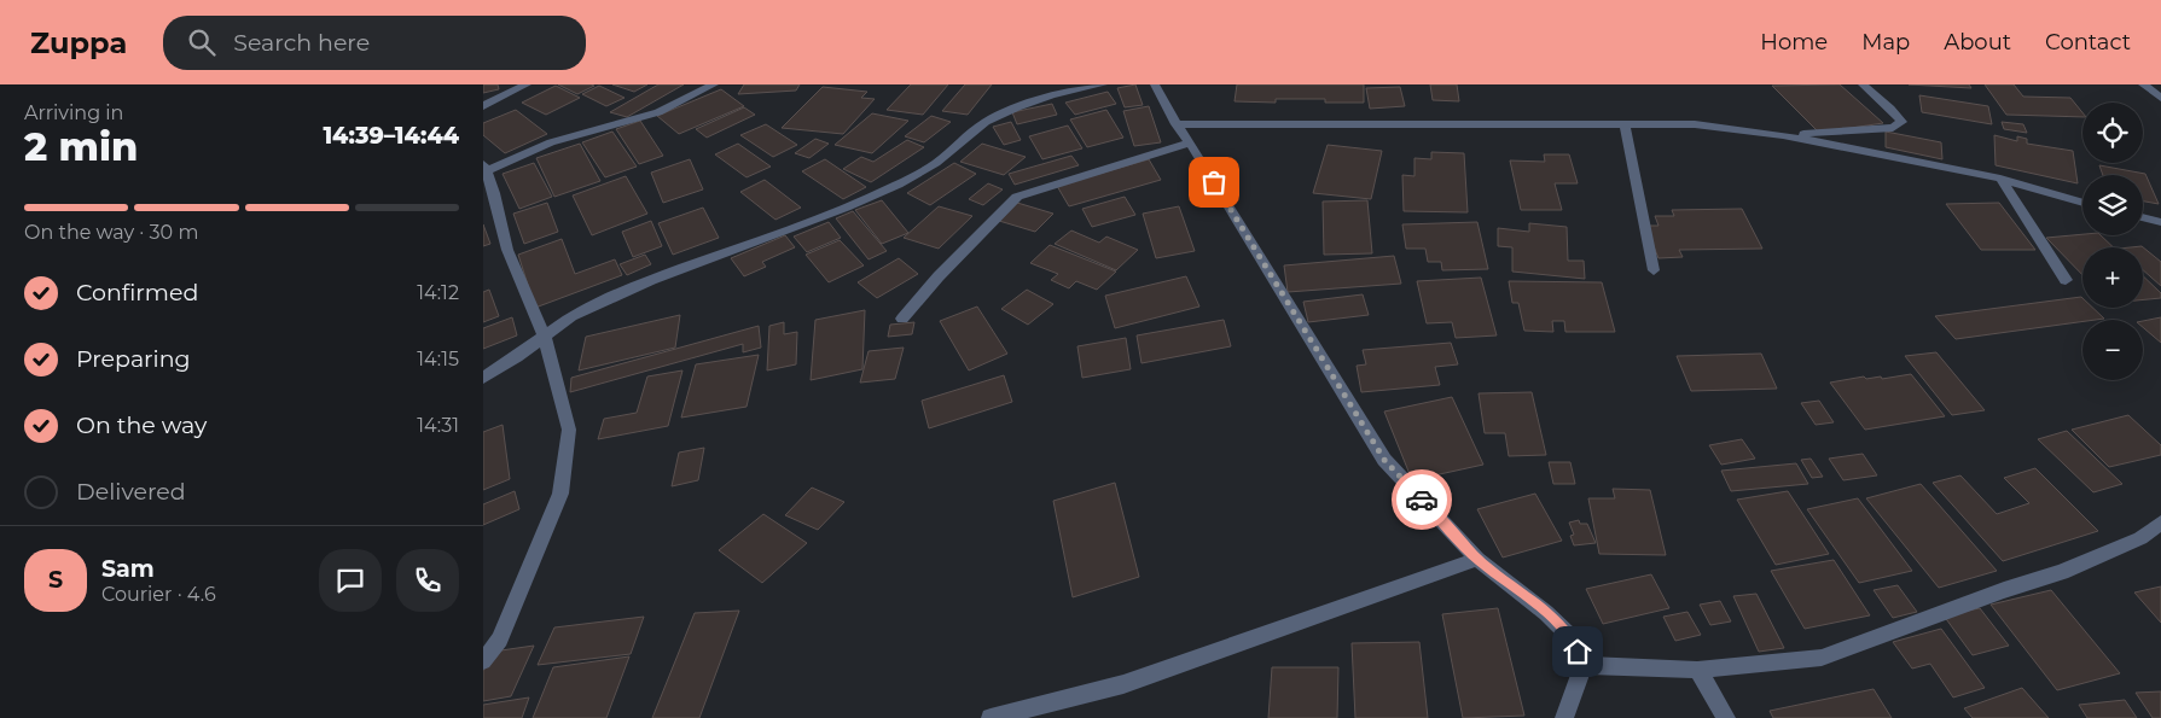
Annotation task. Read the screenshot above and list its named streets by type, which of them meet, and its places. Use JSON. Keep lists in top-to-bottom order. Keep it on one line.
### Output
{"page":{"header":"Zuppa","search":"Search here","nav":["Home","Map","About","Contact"],"heading":["2 min","Arriving in","14:39–14:44"],"panel":["Sam","Courier · 4.6"],"map_buttons":["+","−"],"bar":"On the way · 30 m","list":[["Confirmed","14:12"],["Preparing","14:15"],["On the way","14:31"],"Delivered"],"round":"S"}}
